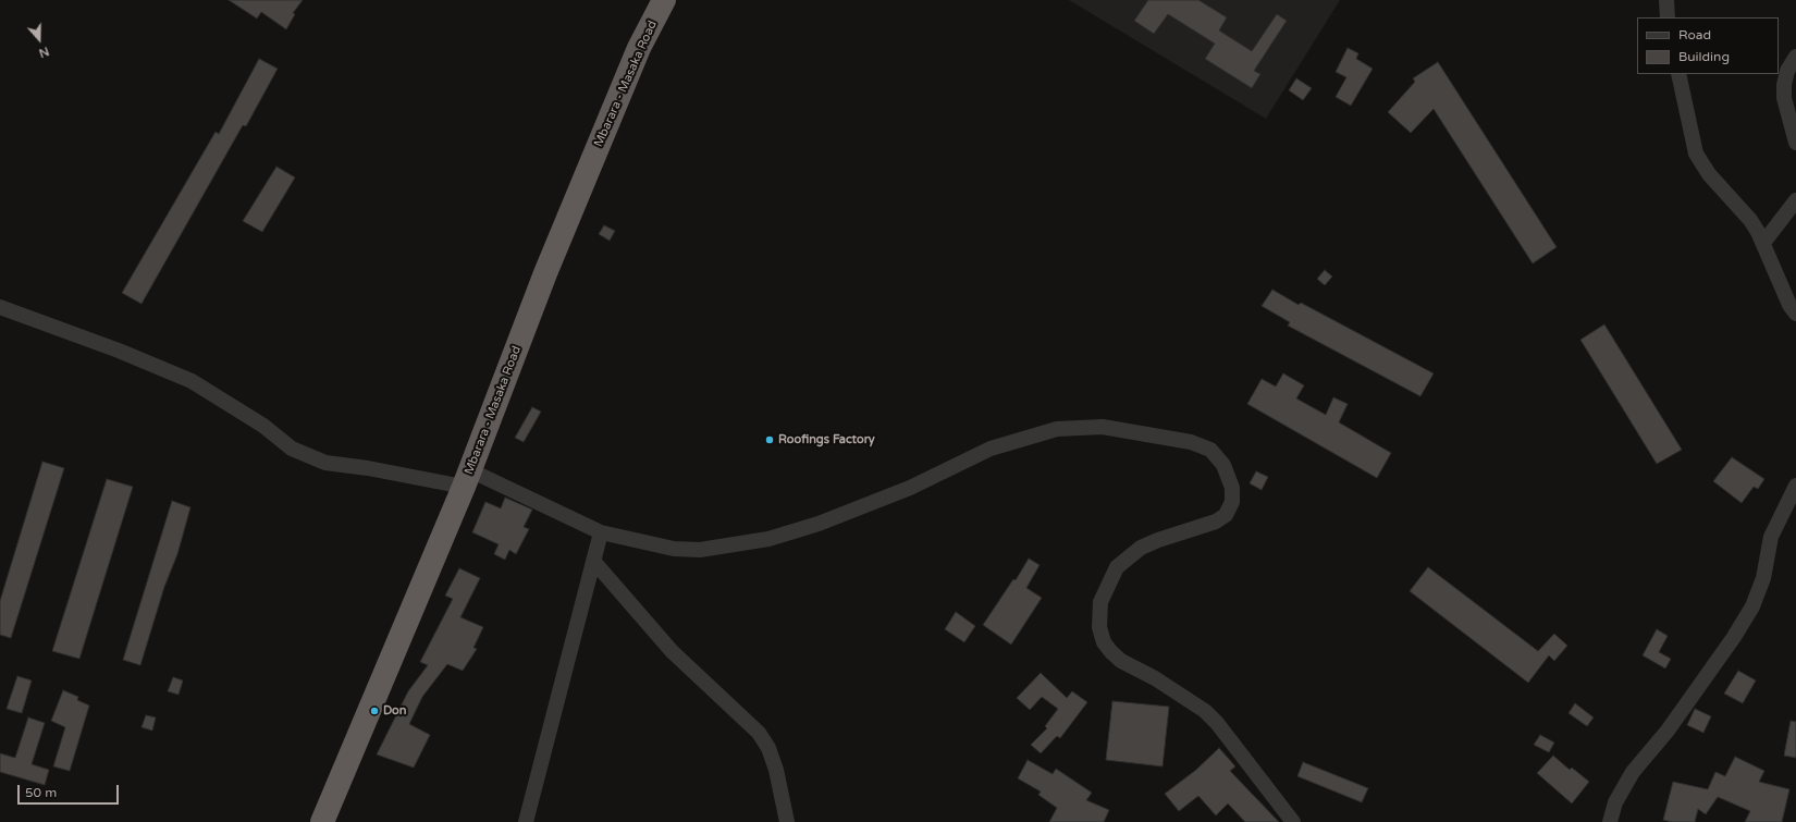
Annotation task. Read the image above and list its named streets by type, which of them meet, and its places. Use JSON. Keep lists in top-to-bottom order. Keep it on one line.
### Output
{"streets":{"highway":["Mbarara - Masaka Road"]},"places":["Roofings Factory","Don"],"legend":["Road","Building"],"scale_bar":"50 m","north":"bottom"}
